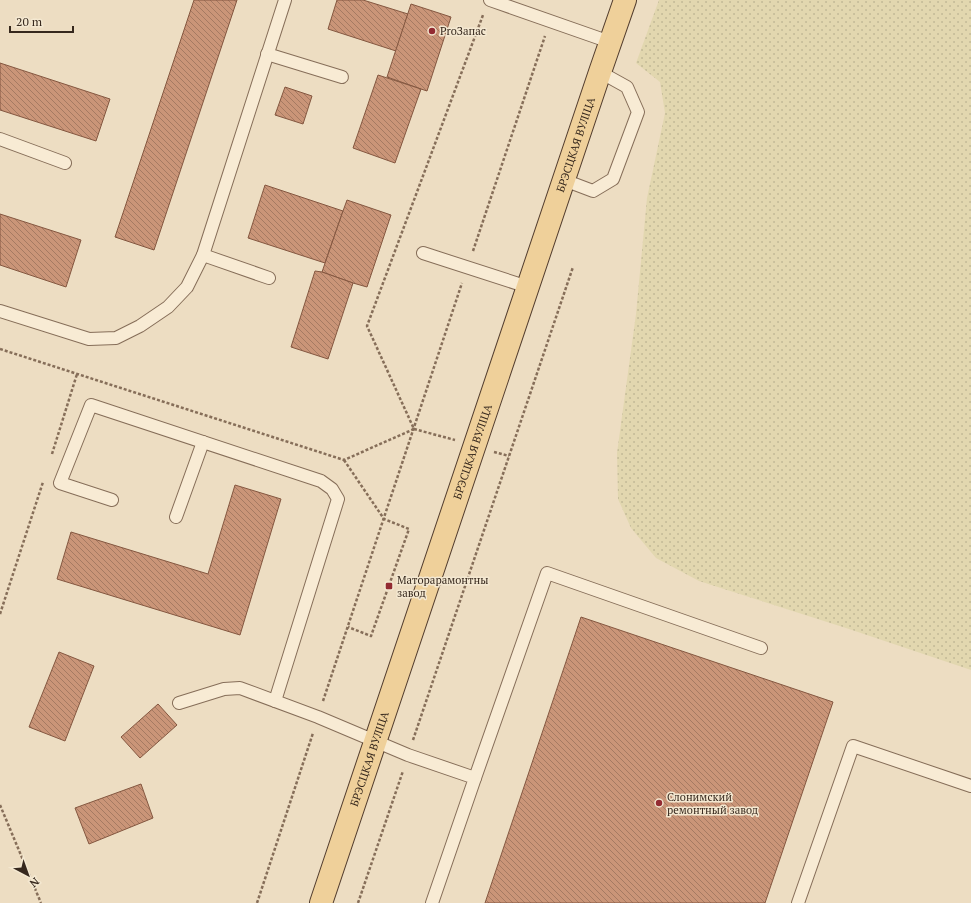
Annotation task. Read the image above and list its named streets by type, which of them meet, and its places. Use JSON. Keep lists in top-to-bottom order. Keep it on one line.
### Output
{"streets":{"main road":["БРЭСЦКАЯ ВУЛІЦА"]},"places":{"other":["ProЗапас","Слонимский ремонтный завод"],"transit":["Маторарамонтны завод"]},"scale_bar":"20 m","north":"bottom right"}
